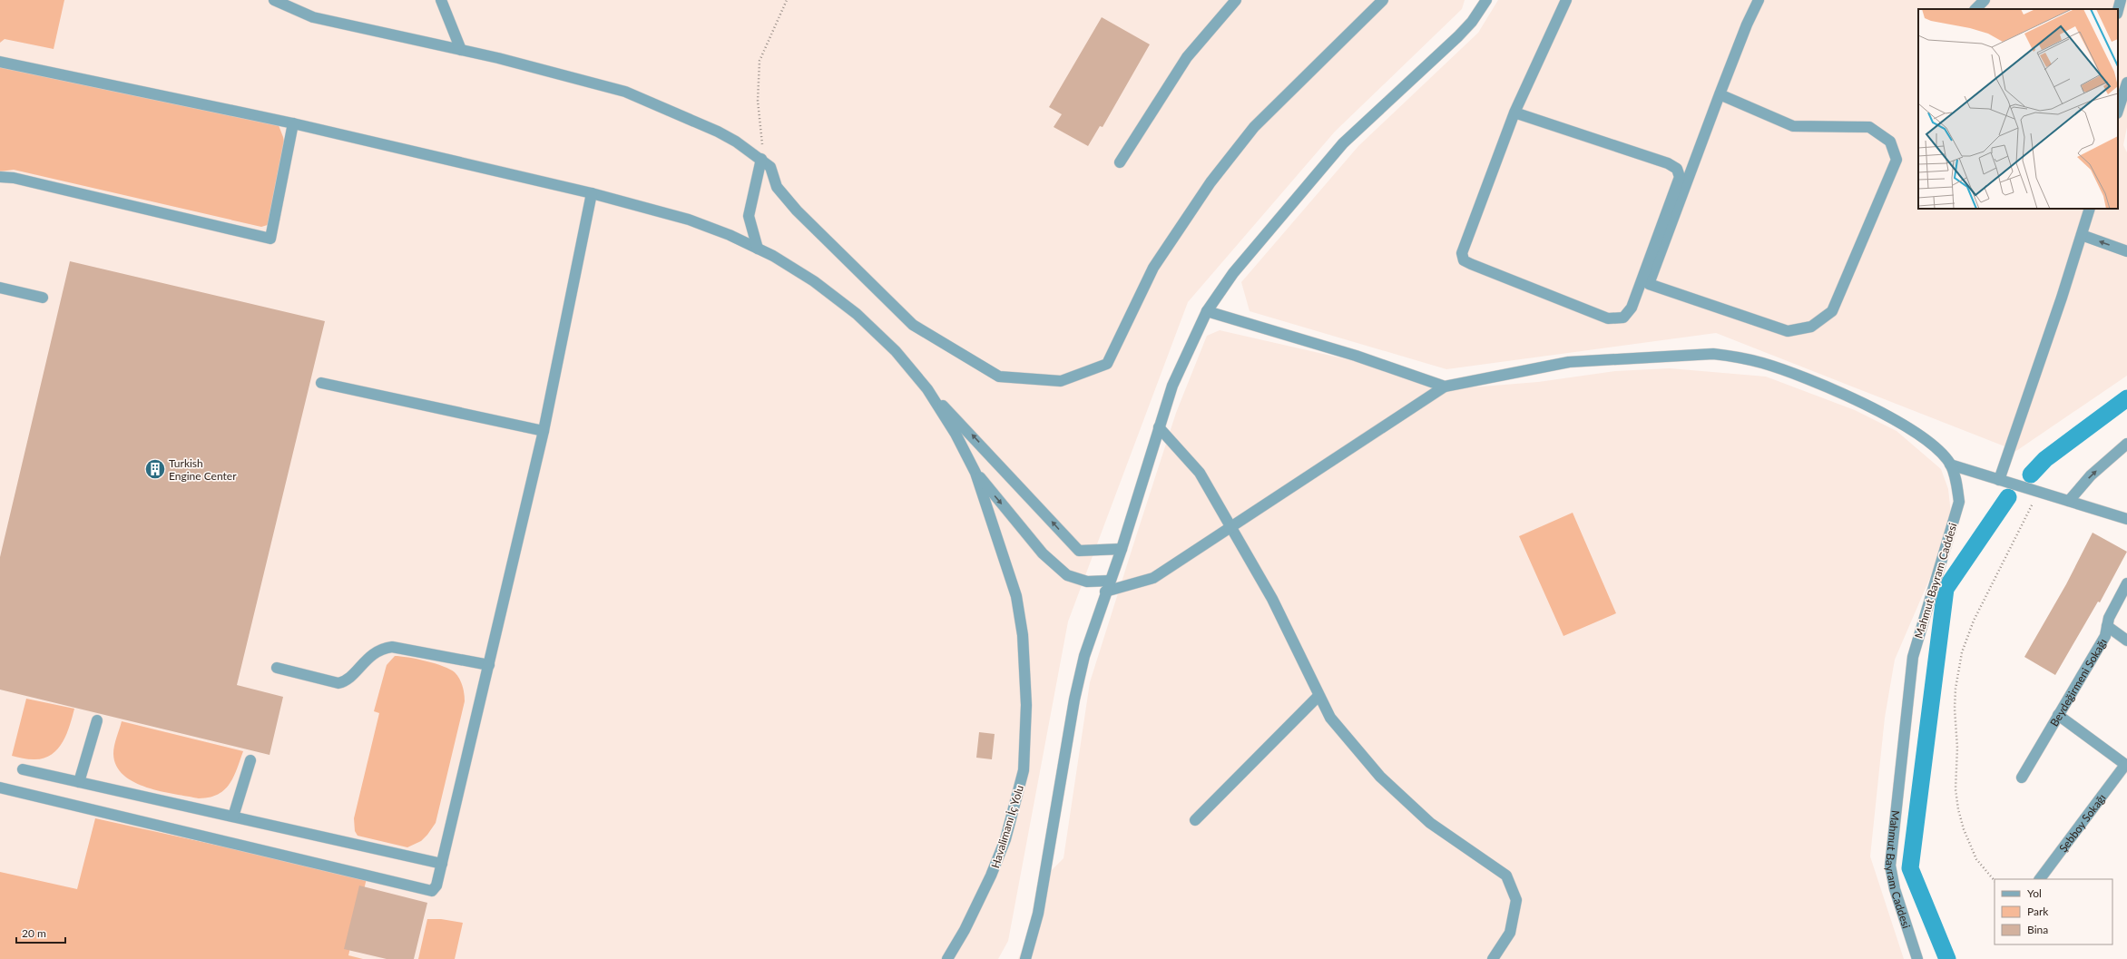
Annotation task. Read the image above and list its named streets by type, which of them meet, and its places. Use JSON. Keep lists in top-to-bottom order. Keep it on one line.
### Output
{"streets":{"street":["Mahmut Bayram Caddesi","Beydeğirmeni Sokağı","Şebboy Sokağı","Havalimanı İç Yolu"]},"places":{"building":["Turkish Engine Center"]},"legend":["Yol","Park","Bina"],"scale_bar":"20 m"}
